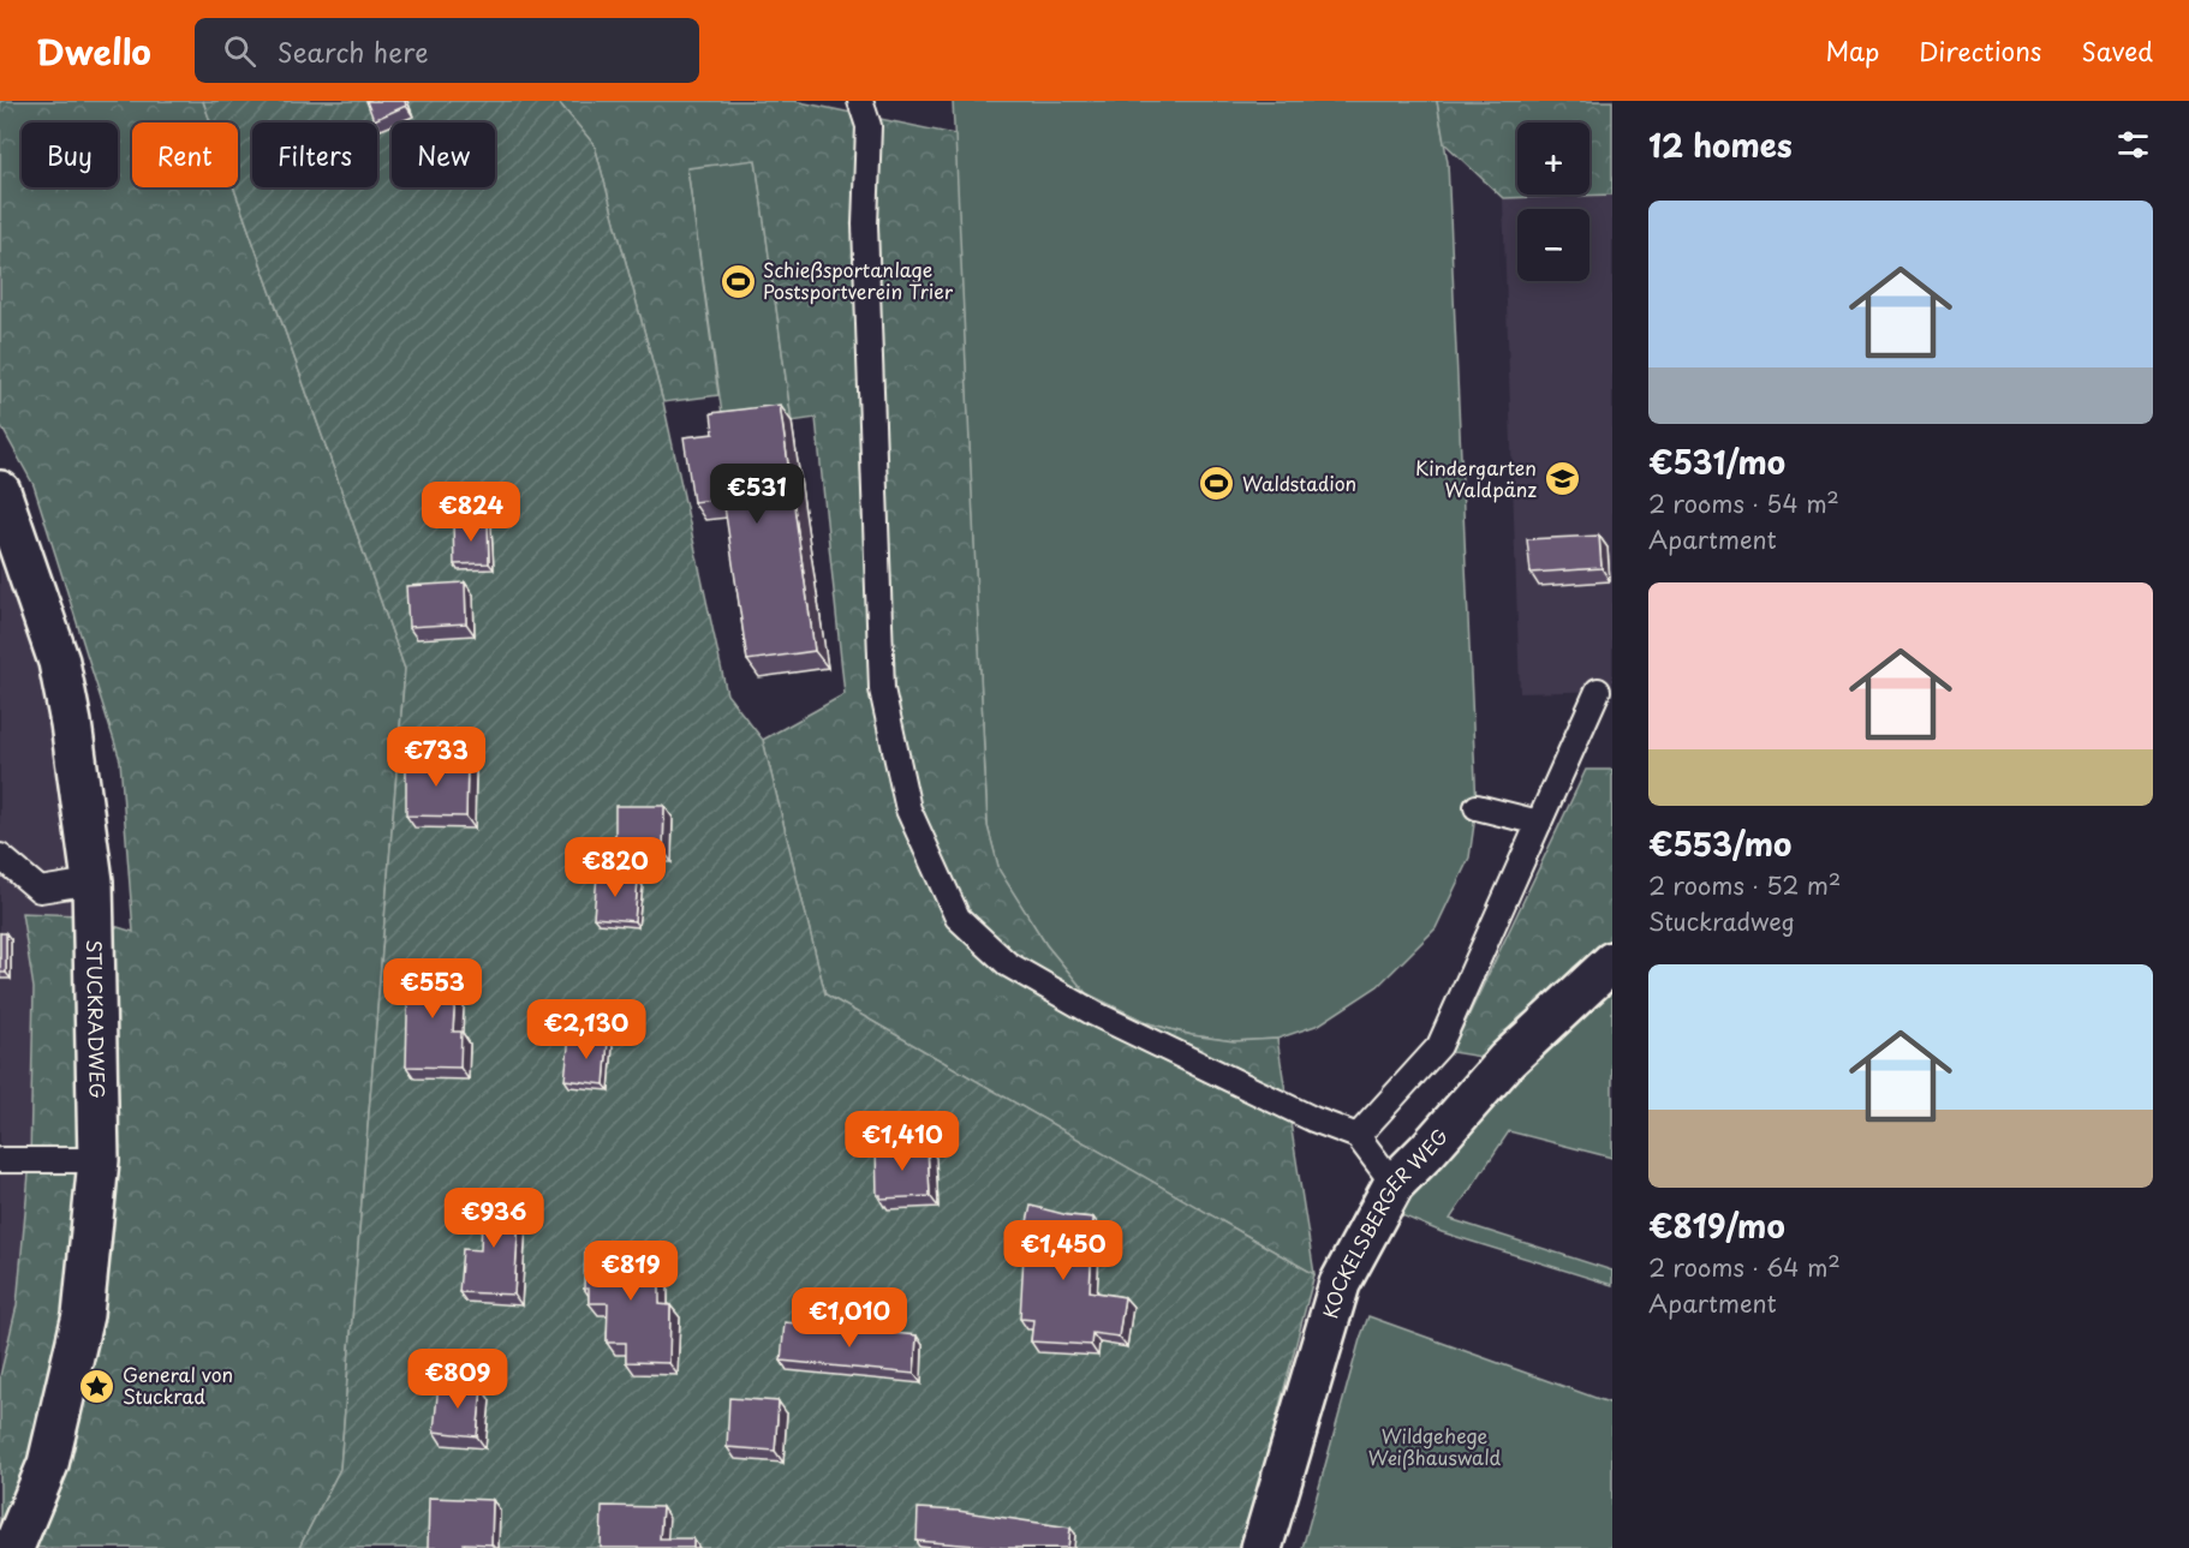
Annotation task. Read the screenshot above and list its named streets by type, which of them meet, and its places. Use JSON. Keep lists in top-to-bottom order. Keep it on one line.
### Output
{"streets":{"street":["STUCKRADWEG","KOCKELSBERGER WEG"]},"parks":["Wildgehege Weißhauswald"],"places":{"sports":["Schießsportanlage Postsportverein Trier","Waldstadion"],"school or university":["Kindergarten Waldpänz"],"place":["General von Stuckrad"]},"page":{"header":"Dwello","search":"Search here","nav":["Map","Directions","Saved"],"heading":"12 homes","map_buttons":["+","−"],"chip":["Buy","Rent","Filters","New"],"list":[{"name":"€531/mo","note":"2 rooms · 54 m² · Apartment"},{"name":"€553/mo","note":"2 rooms · 52 m² · Stuckradweg"},{"name":"€819/mo","note":"2 rooms · 64 m² · Apartment"}],"price":["€531","€824","€733","€820","€553","€2,130","€1,410","€936","€1,450","€819","€1,010","€809"]}}
